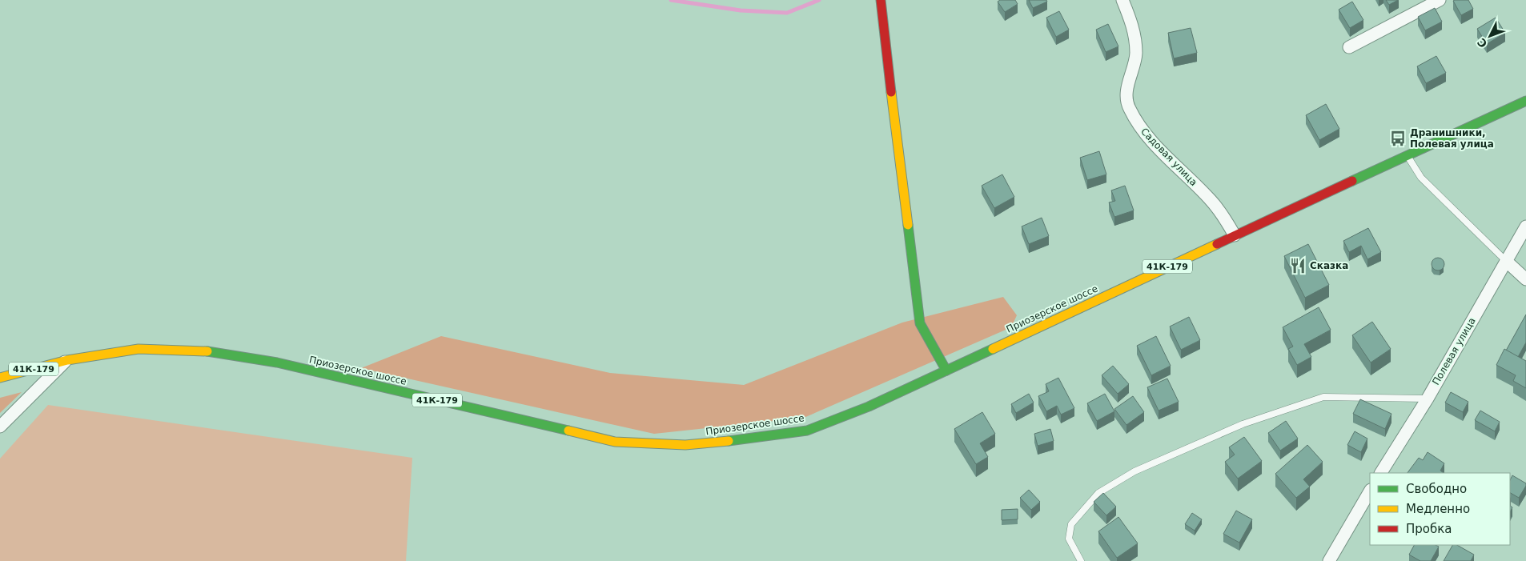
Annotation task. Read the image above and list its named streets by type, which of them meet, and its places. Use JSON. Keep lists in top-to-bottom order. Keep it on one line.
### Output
{"streets":{"main road":["41К-179","Приозерское шоссе"],"street":["Садовая улица","Полевая улица"]},"crossings":[["Садовая улица","Приозерское шоссе"]],"places":{"bus stop":["Дранишники, Полевая улица"],"restaurant":["Сказка"]},"legend":["Свободно","Медленно","Пробка"],"north":"bottom left"}
